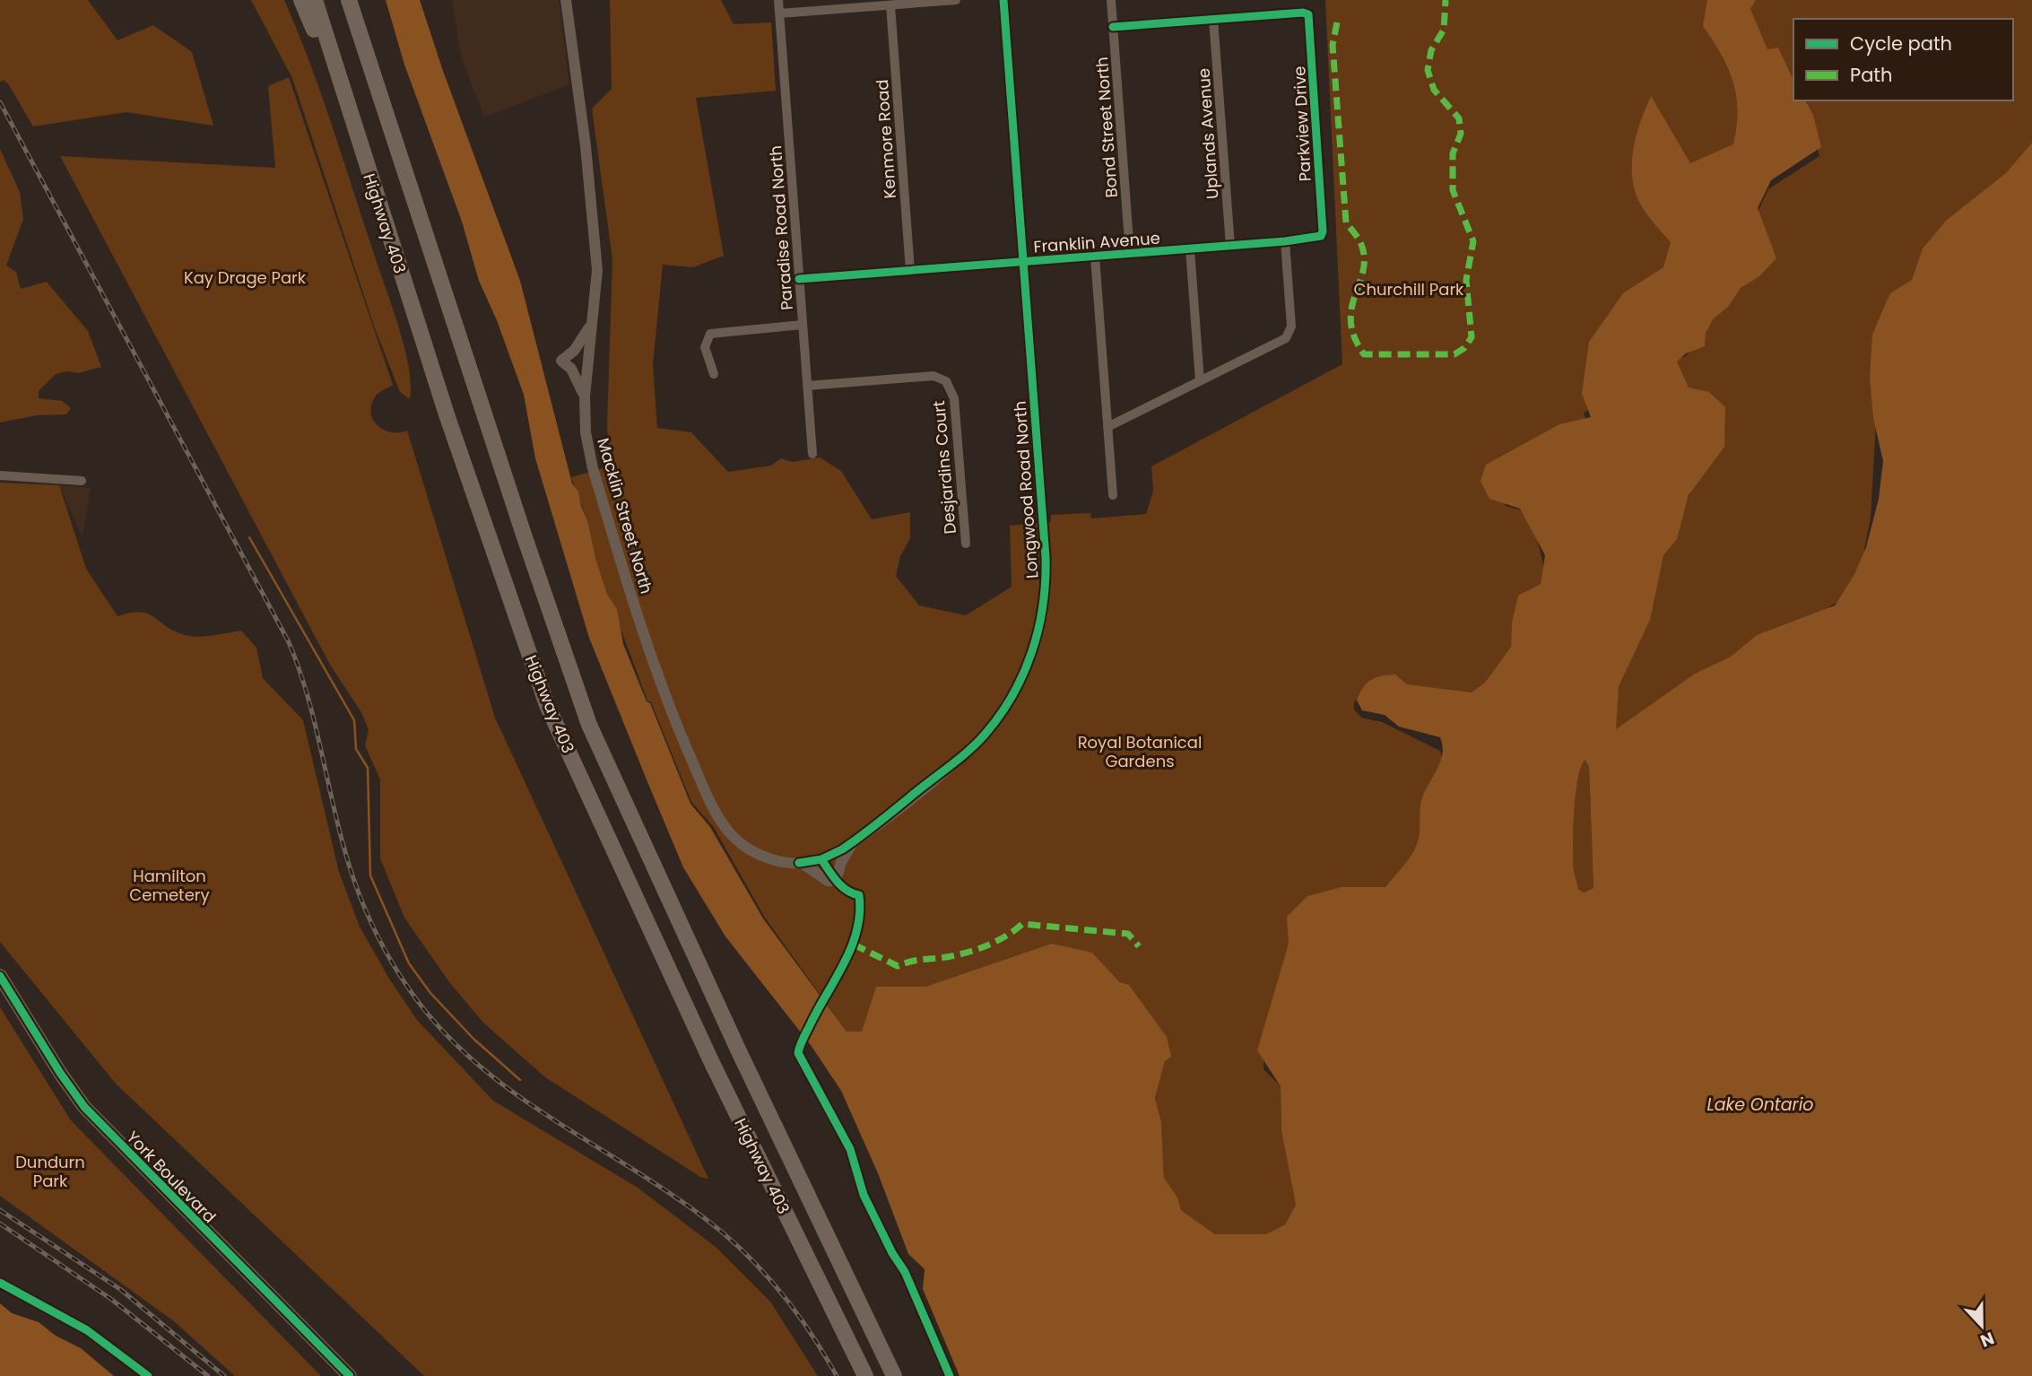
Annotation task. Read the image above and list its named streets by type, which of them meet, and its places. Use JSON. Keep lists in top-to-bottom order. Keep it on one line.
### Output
{"streets":{"highway":["Highway 403"],"main road":["York Boulevard"],"street":["Parkview Drive","Bond Street North","Uplands Avenue","Kenmore Road","Paradise Road North","Franklin Avenue","Desjardins Court","Longwood Road North","Macklin Street North"]},"crossings":[["Parkview Drive","Uplands Avenue"],["Parkview Drive","Franklin Avenue"],["Bond Street North","Franklin Avenue"],["Uplands Avenue","Franklin Avenue"],["Kenmore Road","Franklin Avenue"],["Paradise Road North","Franklin Avenue"],["Paradise Road North","Desjardins Court"],["Franklin Avenue","Longwood Road North"],["Longwood Road North","Macklin Street North"]],"water":["Lake Ontario"],"parks":["Kay Drage Park","Churchill Park","Royal Botanical Gardens","Hamilton Cemetery","Dundurn Park"],"legend":["Cycle path","Path"],"north":"bottom"}
